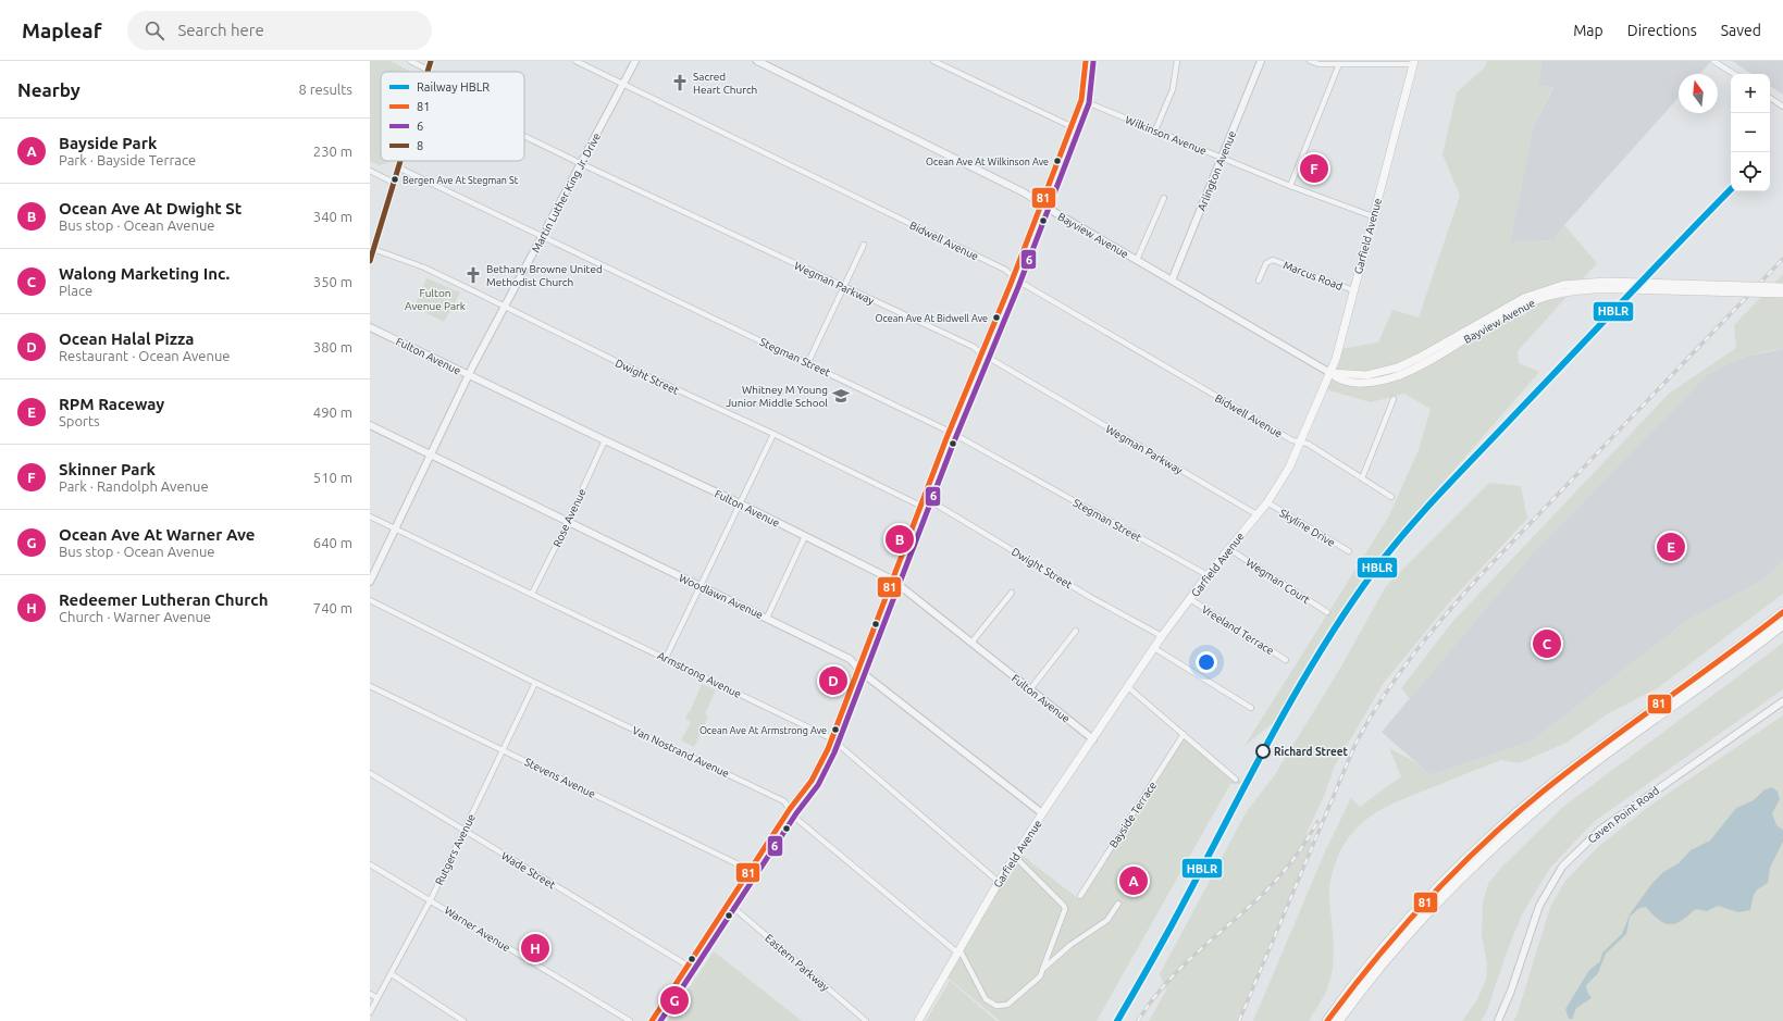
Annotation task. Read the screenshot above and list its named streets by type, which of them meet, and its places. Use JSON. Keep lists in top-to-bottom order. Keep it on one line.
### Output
{"streets":{"main road":["Bayview Avenue","Garfield Avenue"],"street":["Wilkinson Avenue","Arlington Avenue","Martin Luther King Jr. Drive","Bidwell Avenue","Marcus Road","Wegman Parkway","Fulton Avenue","Stegman Street","Dwight Street","Rose Avenue","Skyline Drive","Wegman Court","Woodlawn Avenue","Vreeland Terrace","Armstrong Avenue","Van Nostrand Avenue","Stevens Avenue","Bayside Terrace","Caven Point Road","Rutgers Avenue","Wade Street","Warner Avenue","Eastern Parkway"]},"crossings":[["Wilkinson Avenue","Arlington Avenue"],["Wilkinson Avenue","Garfield Avenue"],["Arlington Avenue","Bayview Avenue"],["Martin Luther King Jr. Drive","Bidwell Avenue"],["Martin Luther King Jr. Drive","Wegman Parkway"],["Martin Luther King Jr. Drive","Fulton Avenue"],["Martin Luther King Jr. Drive","Stegman Street"],["Martin Luther King Jr. Drive","Dwight Street"],["Martin Luther King Jr. Drive","Woodlawn Avenue"],["Martin Luther King Jr. Drive","Armstrong Avenue"],["Bayview Avenue","Garfield Avenue"],["Garfield Avenue","Bidwell Avenue"],["Garfield Avenue","Marcus Road"],["Garfield Avenue","Wegman Parkway"],["Garfield Avenue","Fulton Avenue"],["Garfield Avenue","Stegman Street"],["Garfield Avenue","Dwight Street"],["Garfield Avenue","Skyline Drive"],["Garfield Avenue","Wegman Court"],["Garfield Avenue","Woodlawn Avenue"],["Garfield Avenue","Vreeland Terrace"],["Garfield Avenue","Armstrong Avenue"],["Garfield Avenue","Van Nostrand Avenue"],["Fulton Avenue","Rose Avenue"],["Rose Avenue","Woodlawn Avenue"],["Rose Avenue","Armstrong Avenue"],["Van Nostrand Avenue","Rutgers Avenue"],["Stevens Avenue","Rutgers Avenue"],["Rutgers Avenue","Wade Street"],["Rutgers Avenue","Warner Avenue"]],"parks":["Fulton Avenue Park"],"places":{"church":["Sacred Heart Church","Bethany Browne United Methodist Church"],"other":["Ocean Ave At Wilkinson Ave","Bergen Ave At Stegman St","Ocean Ave At Bidwell Ave","Ocean Ave At Armstrong Ave","Richard Street"],"school or university":["Whitney M Young Junior Middle School"]},"lines":["transit line 81","transit line 8","transit line 6","rail line HBLR"],"legend":["Railway HBLR","81","6","8"],"north":"top","page":{"header":"Mapleaf","search":"Search here","nav":["Map","Directions","Saved"],"heading":["Nearby","8 results"],"map_buttons":["+","−"],"list":[{"mark":"A","name":"Bayside Park","note":"Park · Bayside Terrace","value":"230 m"},{"mark":"B","name":"Ocean Ave At Dwight St","note":"Bus stop · Ocean Avenue","value":"340 m"},{"mark":"C","name":"Walong Marketing Inc.","note":"Place","value":"350 m"},{"mark":"D","name":"Ocean Halal Pizza","note":"Restaurant · Ocean Avenue","value":"380 m"},{"mark":"E","name":"RPM Raceway","note":"Sports","value":"490 m"},{"mark":"F","name":"Skinner Park","note":"Park · Randolph Avenue","value":"510 m"},{"mark":"G","name":"Ocean Ave At Warner Ave","note":"Bus stop · Ocean Avenue","value":"640 m"},{"mark":"H","name":"Redeemer Lutheran Church","note":"Church · Warner Avenue","value":"740 m"}],"pins":["F","B","E","C","D","A","H","G"]}}
